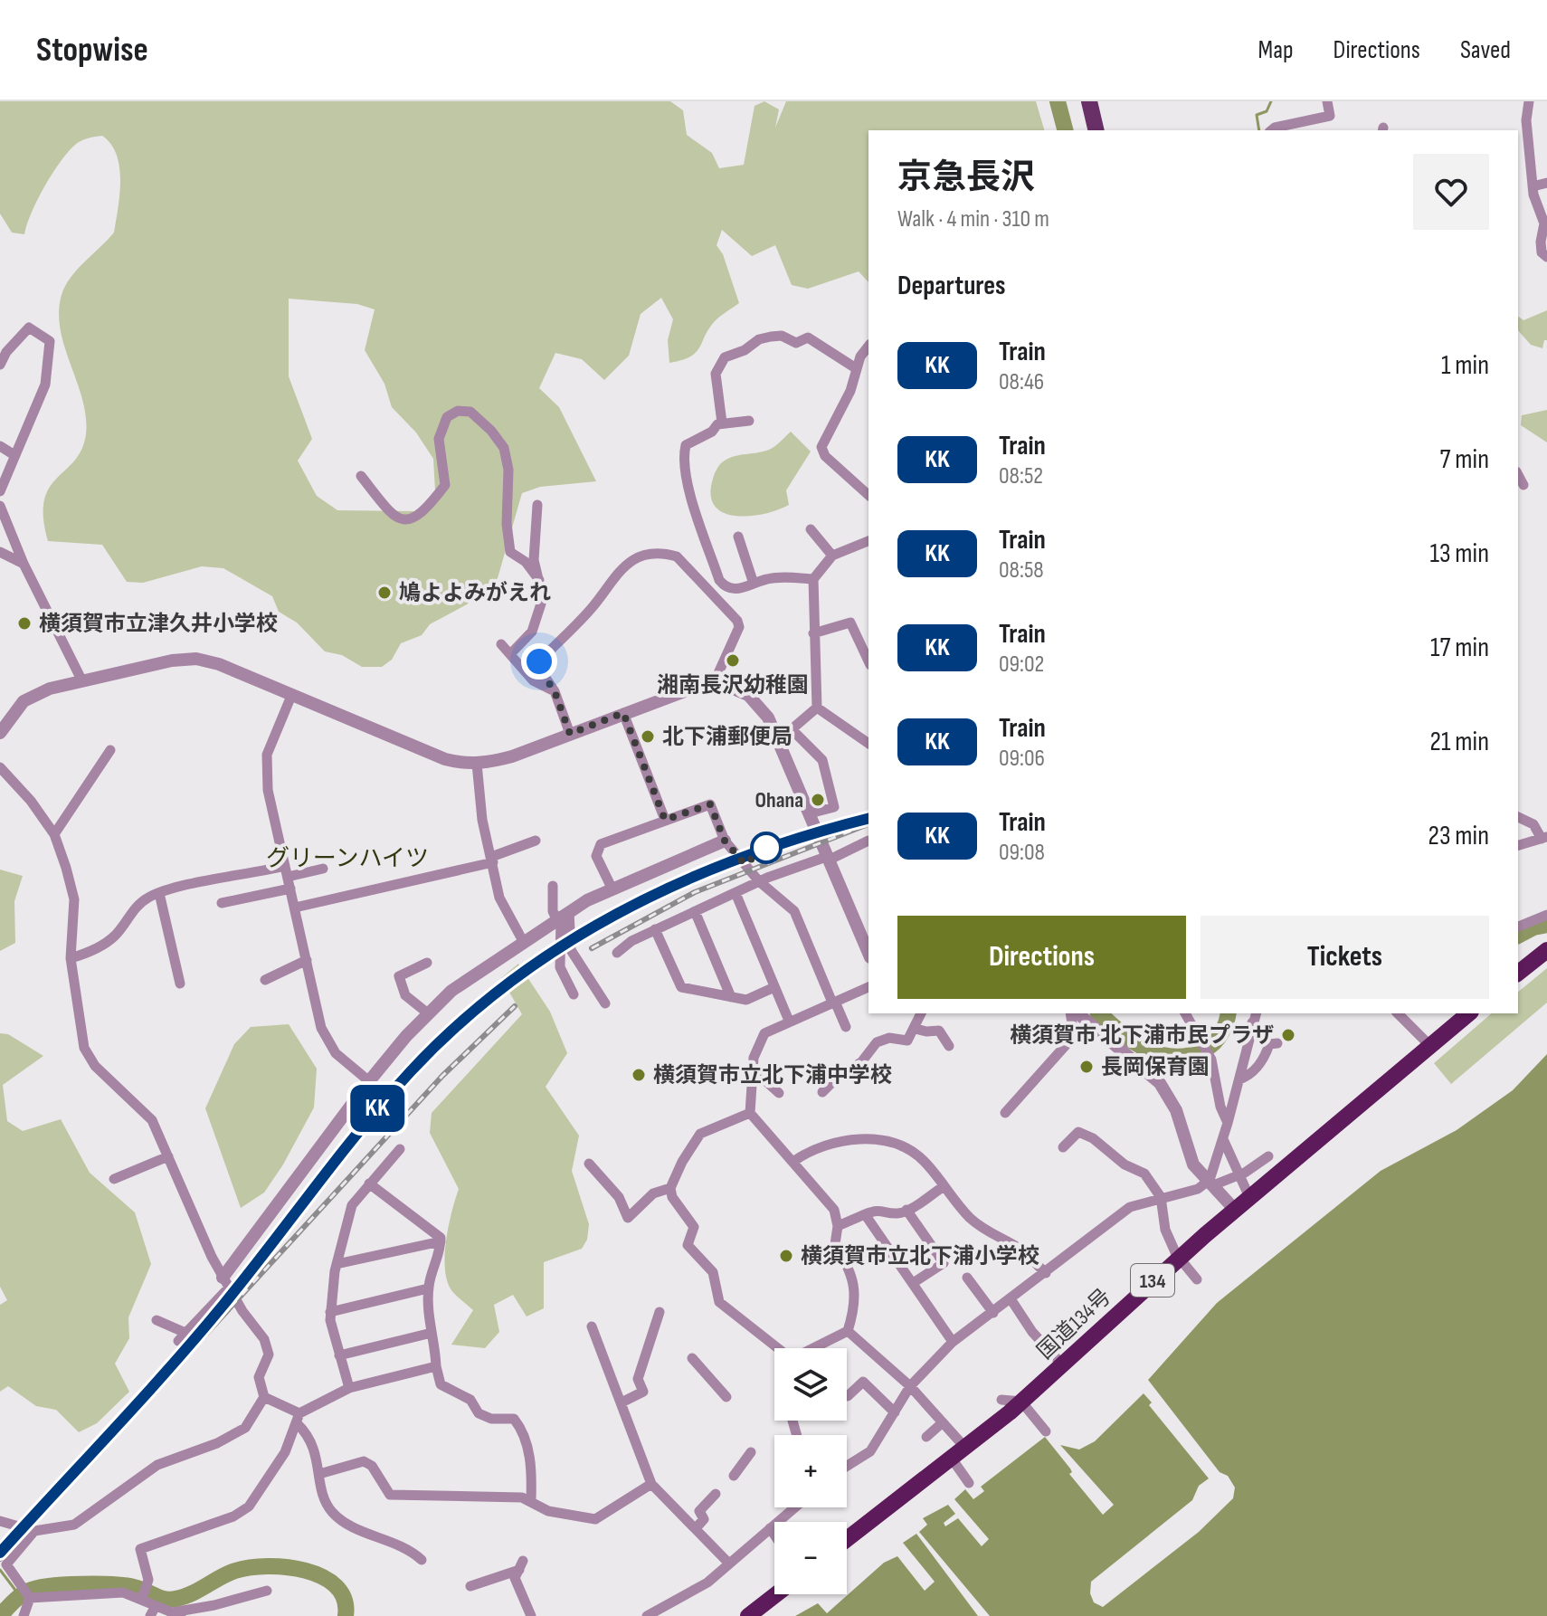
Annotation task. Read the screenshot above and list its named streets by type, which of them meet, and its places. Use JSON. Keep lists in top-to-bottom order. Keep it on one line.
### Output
{"streets":{"highway":["134","国道134号"]},"districts":["グリーンハイツ"],"places":["鳩よよみがえれ","横須賀市立津久井小学校","湘南長沢幼稚園","北下浦郵便局","Ohana","横須賀市 北下浦市民プラザ","長岡保育園","横須賀市立北下浦中学校","横須賀市立北下浦小学校"],"page":{"header":"Stopwise","nav":["Map","Directions","Saved"],"on_map":"KK","heading":[["京急長沢","Walk · 4 min · 310 m"],"Departures"],"list":[{"mark":"KK","name":"Train","note":"08:46","value":"1 min"},{"mark":"KK","name":"Train","note":"08:52","value":"7 min"},{"mark":"KK","name":"Train","note":"08:58","value":"13 min"},{"mark":"KK","name":"Train","note":"09:02","value":"17 min"},{"mark":"KK","name":"Train","note":"09:06","value":"21 min"},{"mark":"KK","name":"Train","note":"09:08","value":"23 min"}],"buttons":["Directions","Tickets"],"map_buttons":["+","−"]}}
